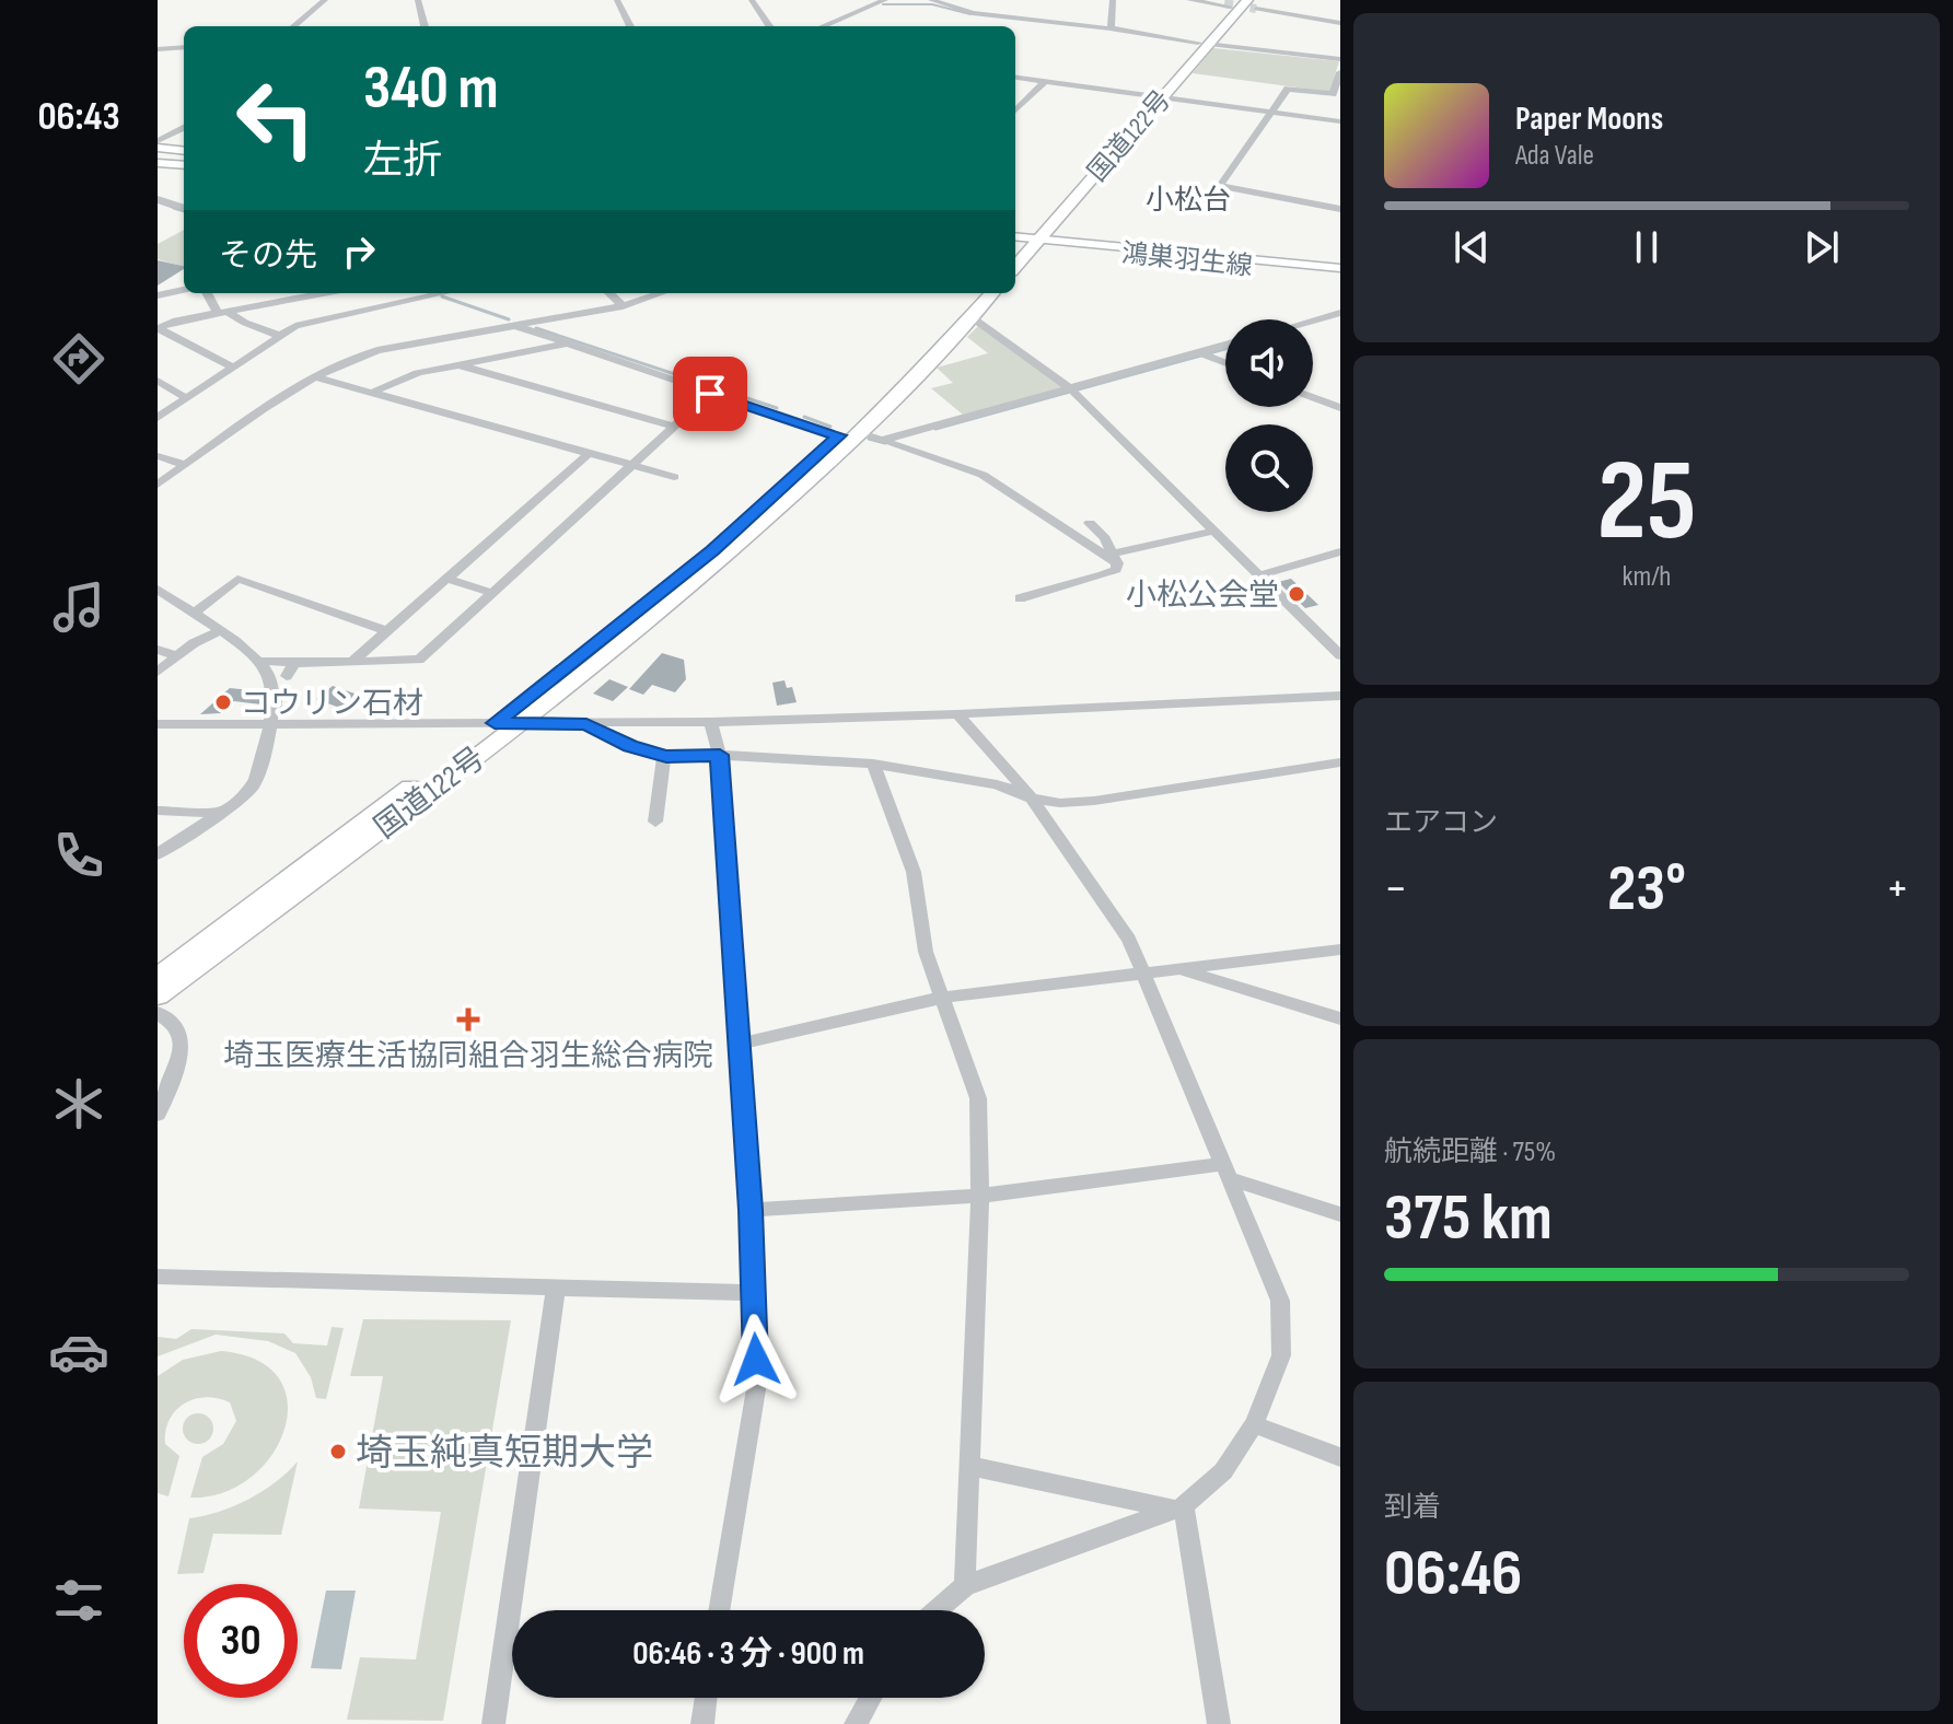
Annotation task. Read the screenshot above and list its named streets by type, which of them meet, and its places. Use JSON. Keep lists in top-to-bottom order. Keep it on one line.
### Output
{"streets":{"highway":["国道122号"],"main road":["鴻巣羽生線"]},"crossings":[["国道122号","鴻巣羽生線"]],"districts":["小松台"],"places":{"other":["小松公会堂","コウリン石材","埼玉純真短期大学"],"health":["埼玉医療生活協同組合羽生総合病院"]},"page":{"tabs":"06:43","turn":["340 m","左折"],"song":["Paper Moons","Ada Vale"],"then":"その先","tile":[["25","km/h"],"エアコン",["航続距離 · 75%","375 km"],["到着","06:46"]],"heat":["−","23°","+"],"limit":"30","trip":"06:46 · 3 分 · 900 m"}}
